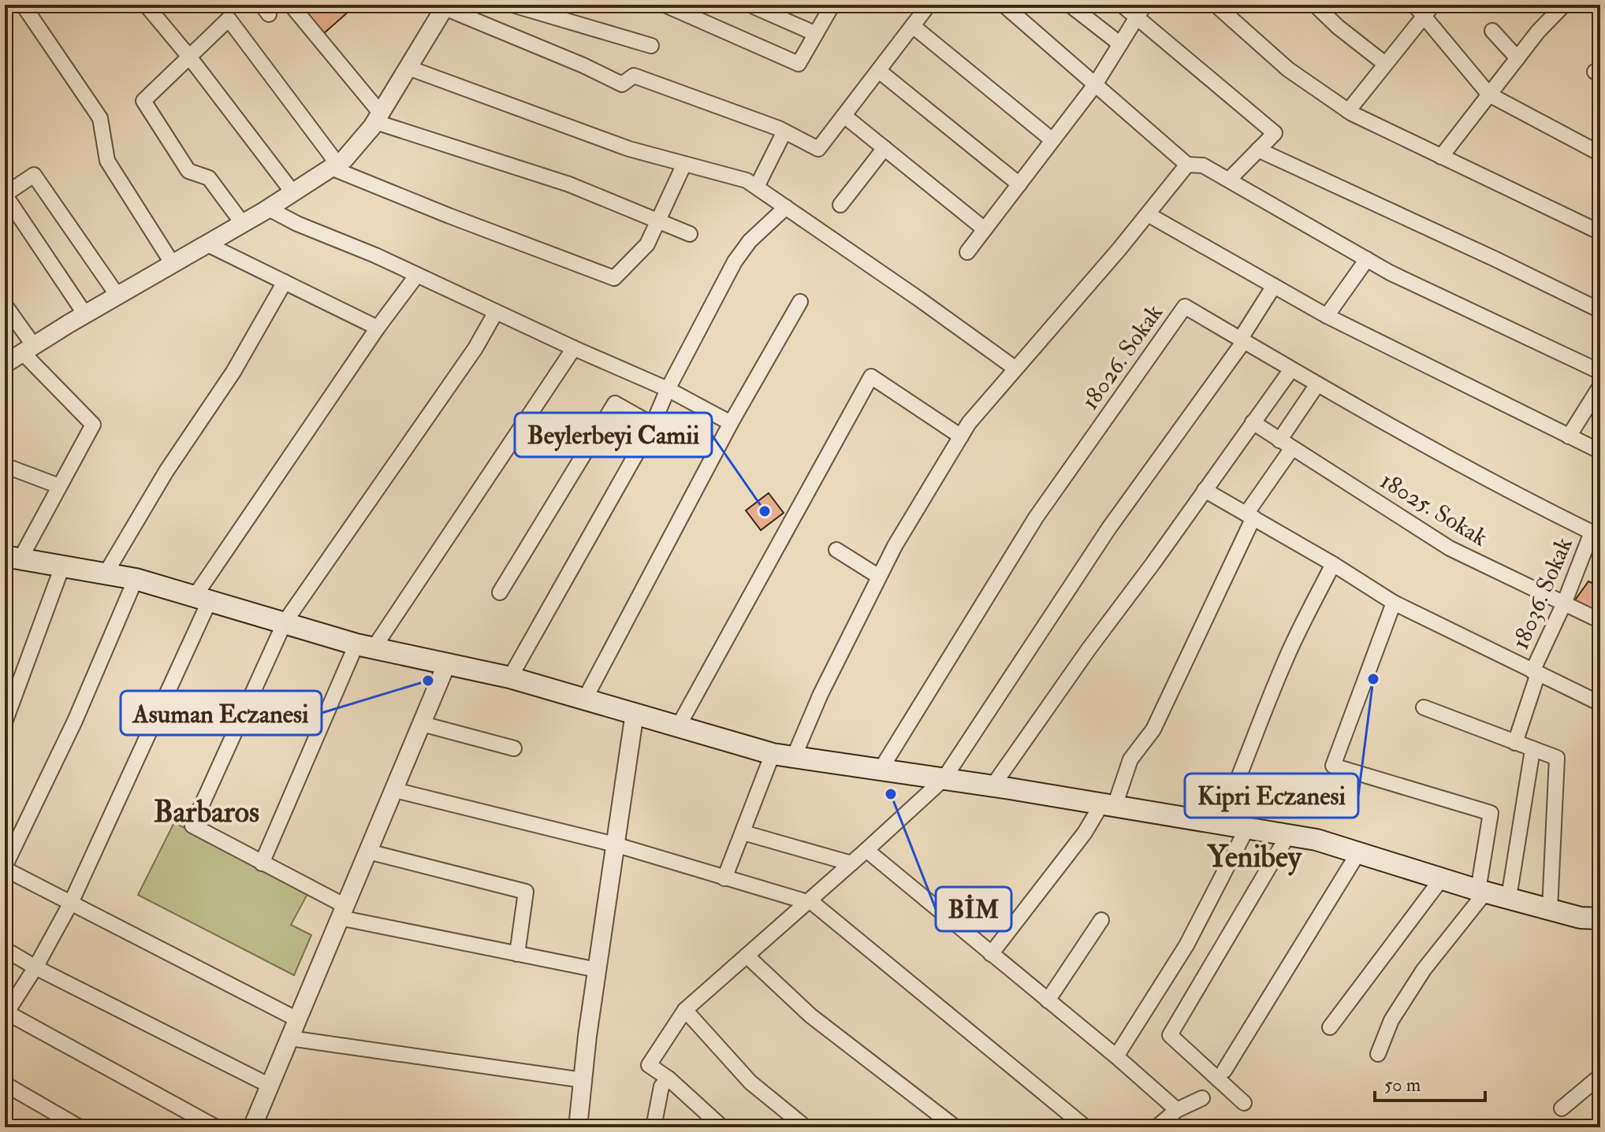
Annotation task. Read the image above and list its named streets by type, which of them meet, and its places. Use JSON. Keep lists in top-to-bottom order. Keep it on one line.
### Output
{"streets":{"street":["18026. Sokak","18025. Sokak","18036. Sokak"]},"crossings":[["18026. Sokak","18036. Sokak"],["18025. Sokak","18036. Sokak"]],"districts":["Barbaros","Yenibey"],"places":["Beylerbeyi Camii","Kipri Eczanesi","Asuman Eczanesi","BİM"],"scale_bar":"50 m"}
